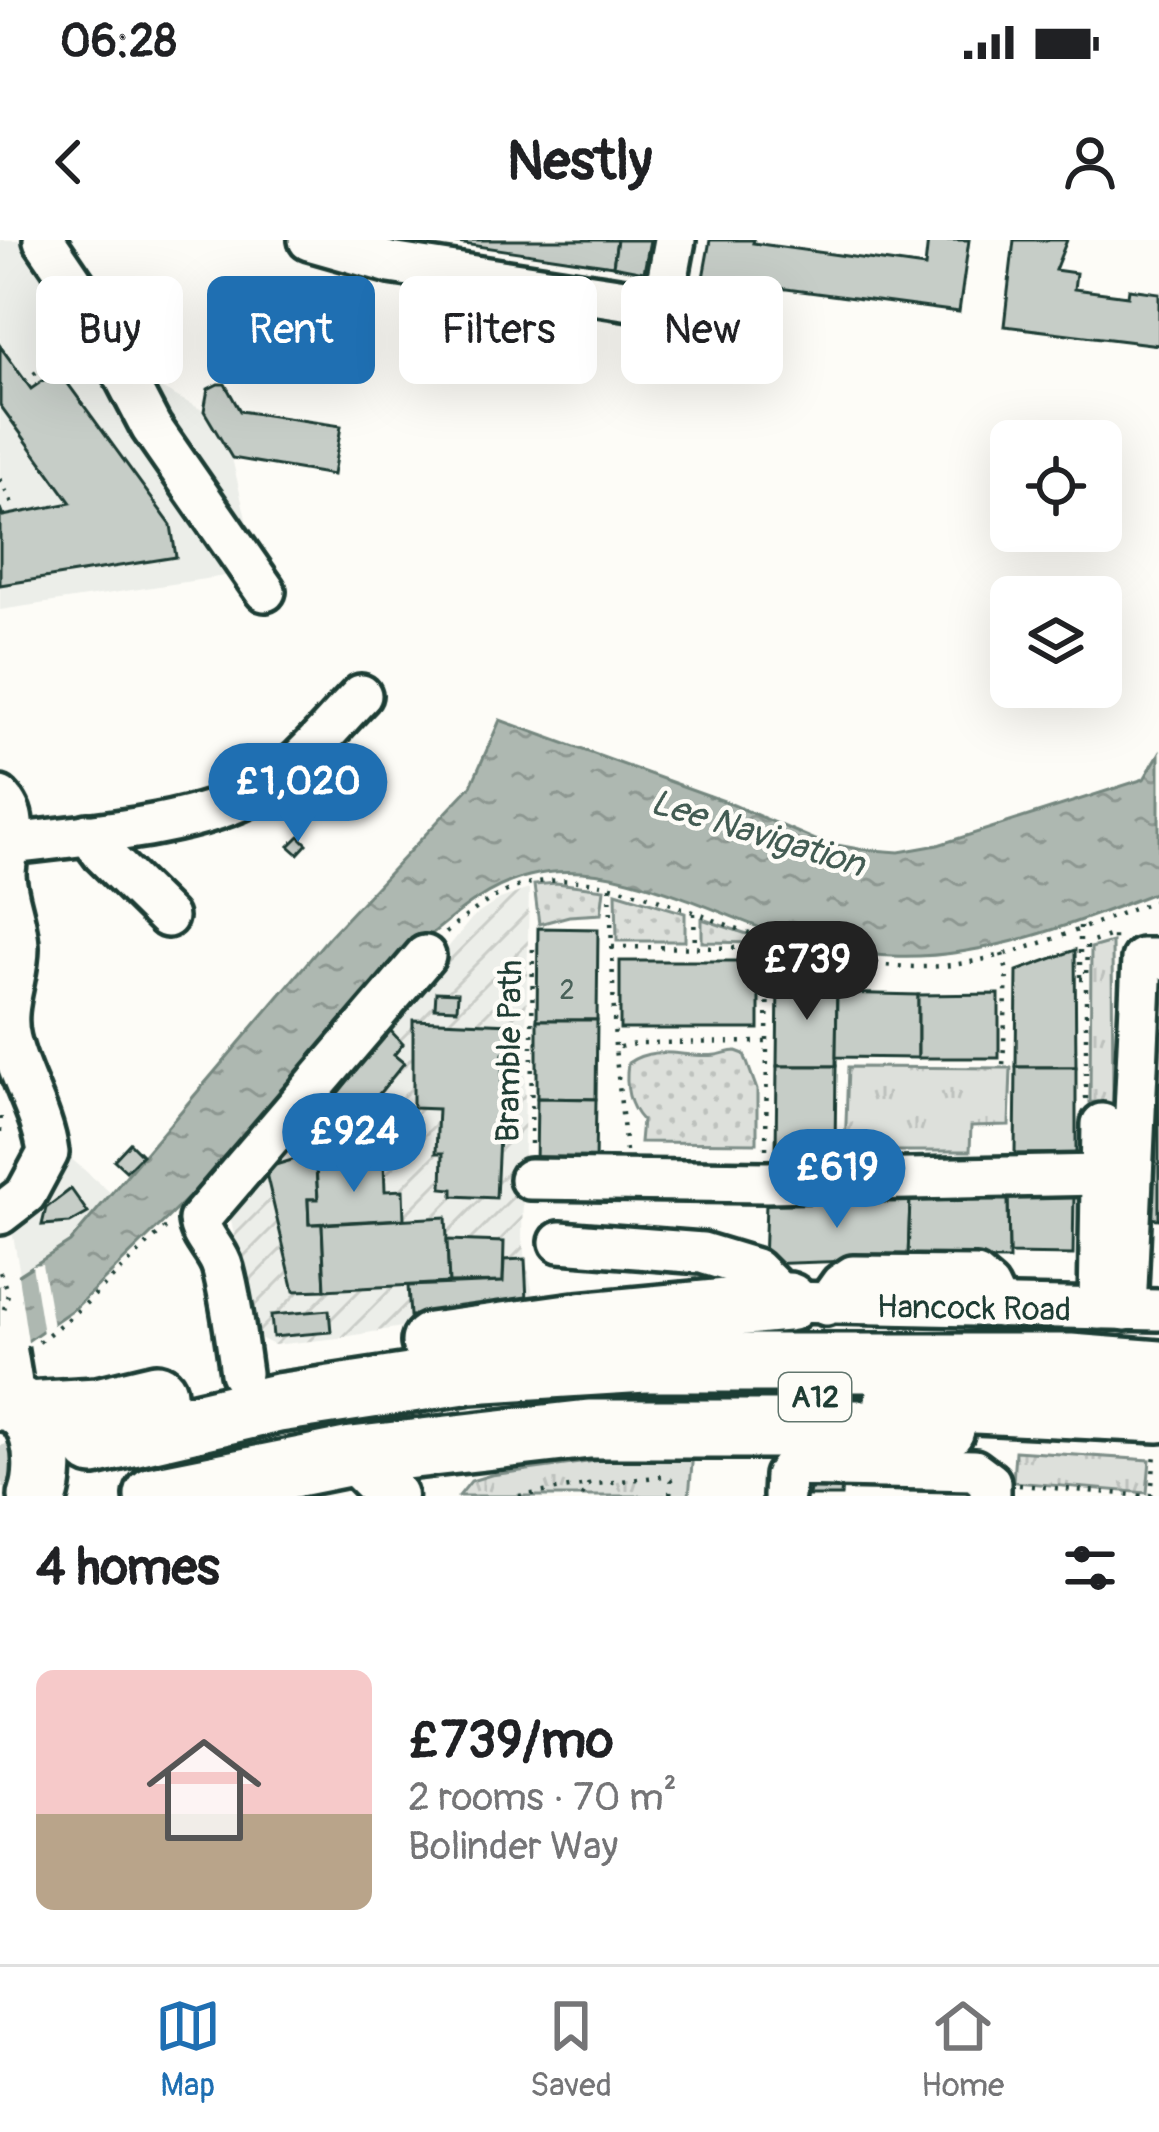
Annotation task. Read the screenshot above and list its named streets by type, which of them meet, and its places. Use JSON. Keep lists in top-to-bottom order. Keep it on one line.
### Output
{"streets":{"highway":["A12"],"street":["Hancock Road"],"path":["Bramble Path"]},"water":["Lee Navigation"],"house_numbers":["2"],"page":{"status":"06:28","header":"Nestly","chip":["Buy","Rent","Filters","New"],"price":["£1,020","£739","£924","£619"],"heading":"4 homes","list":[{"name":"£739/mo","note":"2 rooms · 70 m² · Bolinder Way"}],"tabs":["Map","Saved","Home"]}}
